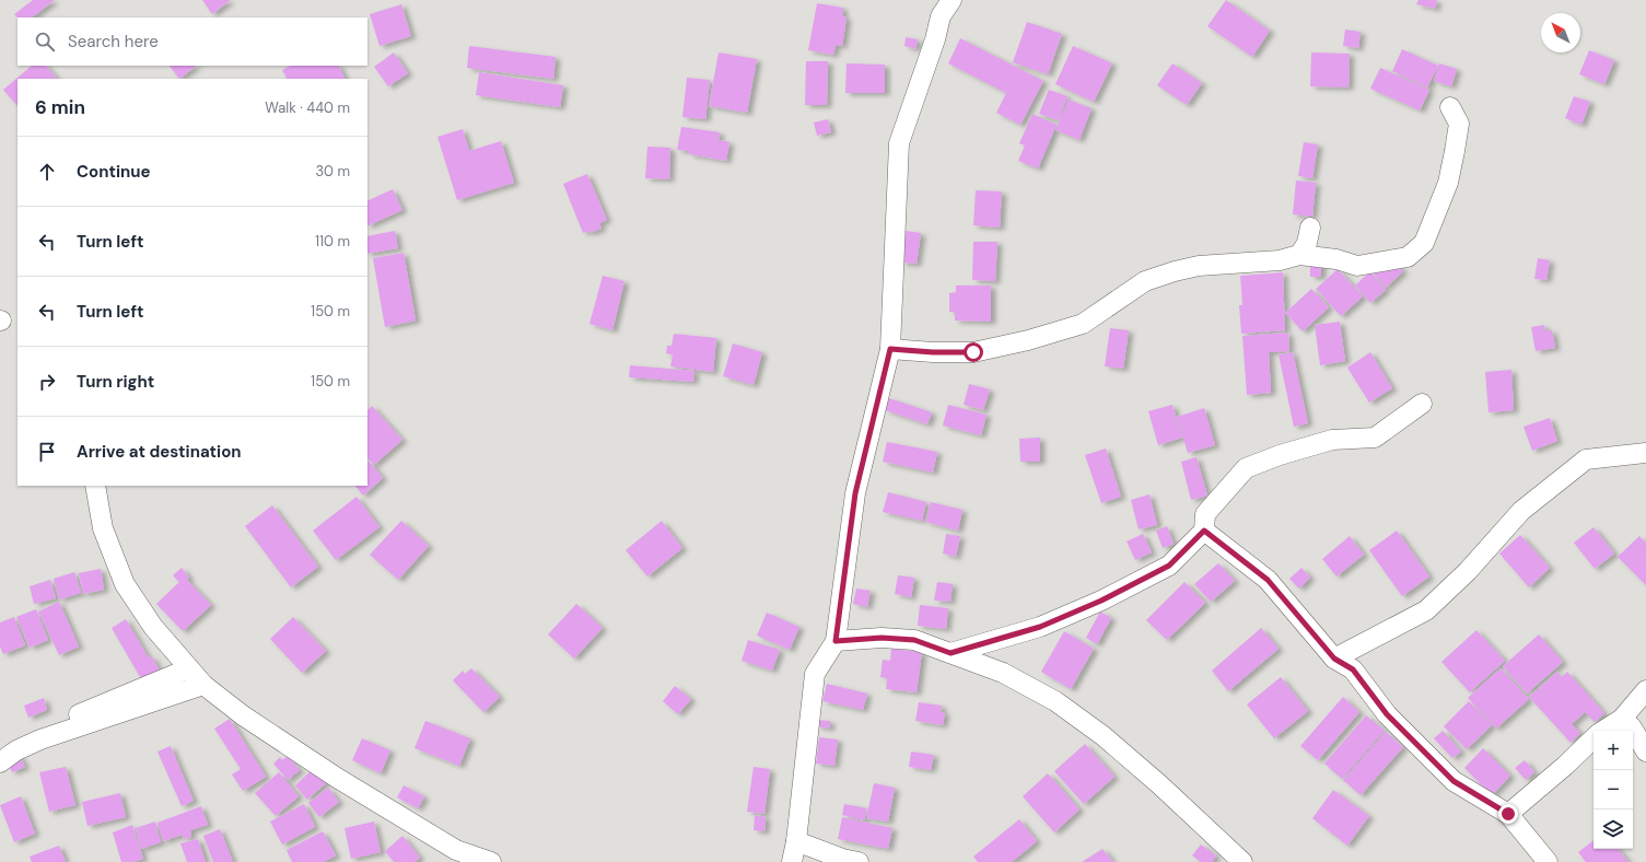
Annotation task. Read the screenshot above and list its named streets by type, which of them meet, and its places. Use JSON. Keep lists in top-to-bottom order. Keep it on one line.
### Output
{"north":"top left","page":{"search":"Search here","heading":["6 min","Walk · 440 m"],"list":[["Continue","30 m"],["Turn left","110 m"],["Turn left","150 m"],["Turn right","150 m"],"Arrive at destination"],"map_buttons":["+","−"]}}
